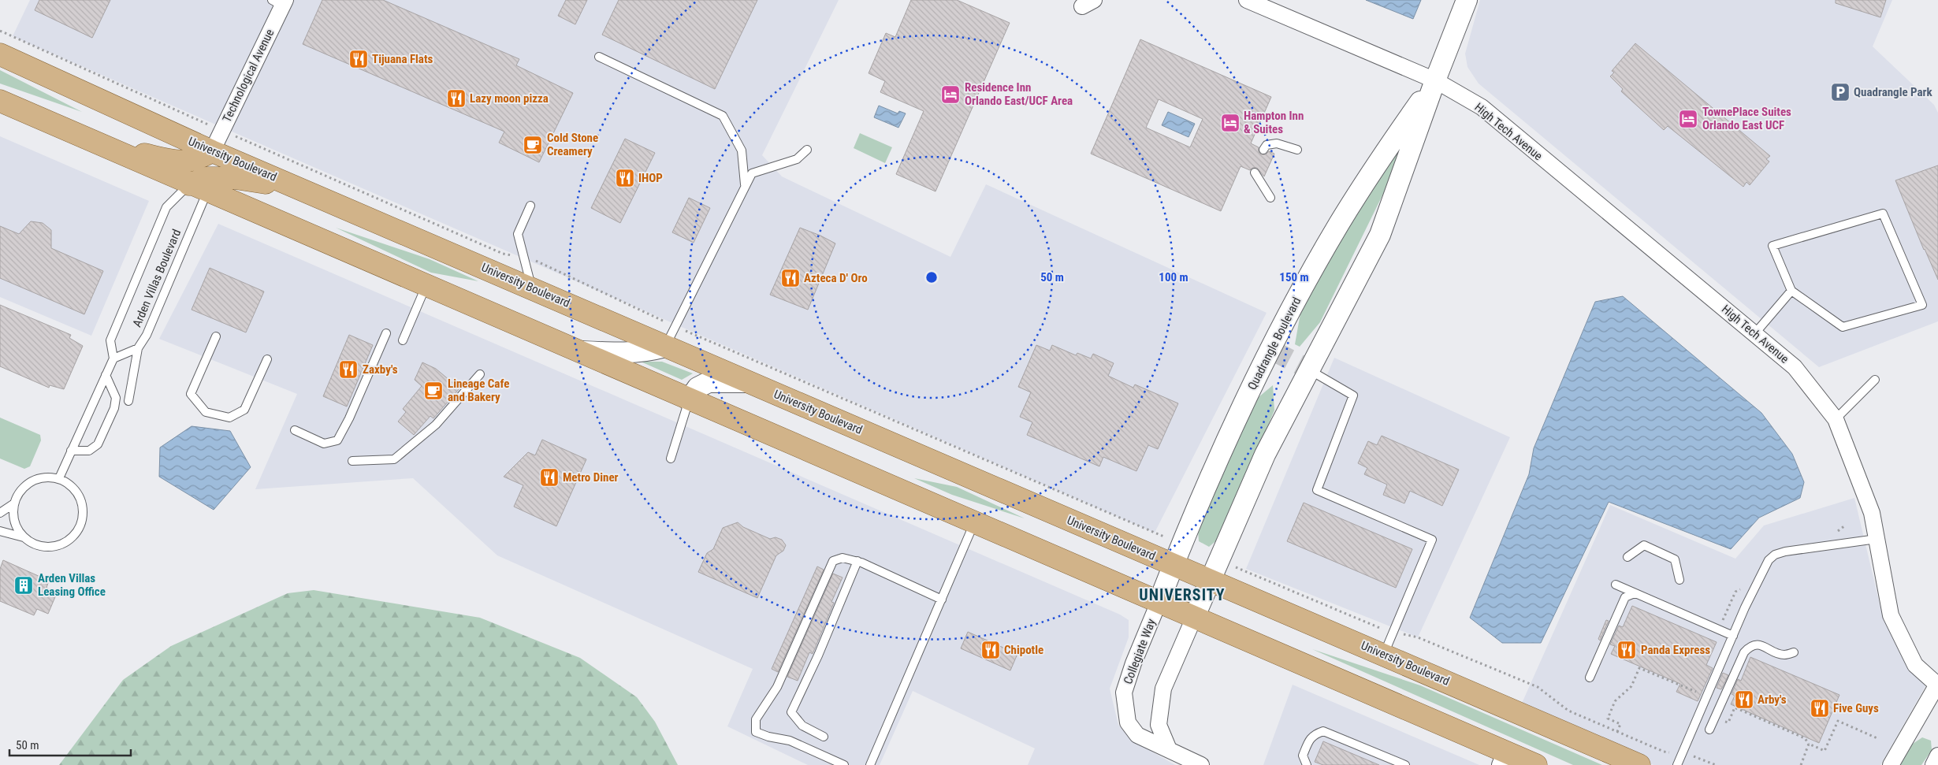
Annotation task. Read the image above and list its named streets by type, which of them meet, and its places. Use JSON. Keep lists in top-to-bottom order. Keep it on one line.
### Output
{"streets":{"main road":["University Boulevard"],"street":["Technological Avenue","High Tech Avenue","Quadrangle Boulevard","Collegiate Way"],"lane":["Arden Villas Boulevard"]},"crossings":[["Technological Avenue","University Boulevard"],["High Tech Avenue","Quadrangle Boulevard"],["University Boulevard","Quadrangle Boulevard"],["Quadrangle Boulevard","Collegiate Way"]],"districts":["UNIVERSITY"],"places":{"restaurant":["Tijuana Flats","Lazy moon pizza","IHOP","Azteca D' Oro","Zaxby's","Metro Diner","Chipotle","Panda Express","Arby's","Five Guys"],"parking":["Quadrangle Park"],"hotel":["Residence Inn Orlando East/UCF Area","TownePlace Suites Orlando East UCF","Hampton Inn & Suites"],"cafe":["Cold Stone Creamery","Lineage Cafe and Bakery"],"building":["Arden Villas Leasing Office"]},"scale_bar":"50 m","rings":["50 m","100 m","150 m"]}
